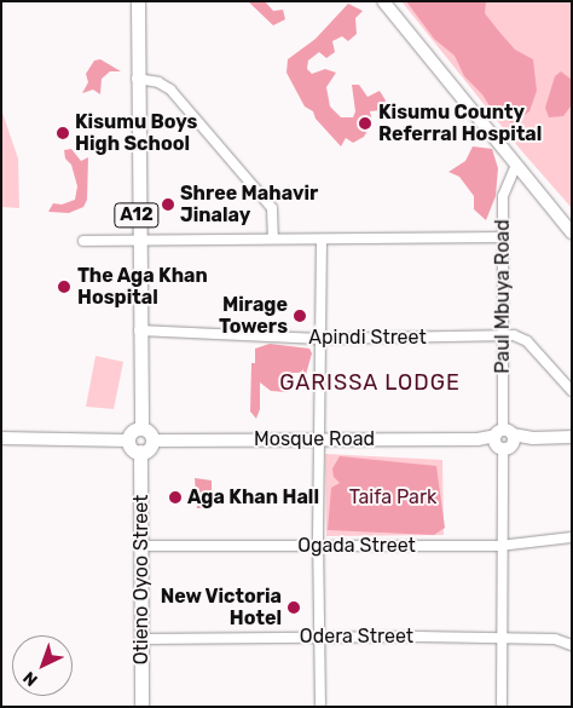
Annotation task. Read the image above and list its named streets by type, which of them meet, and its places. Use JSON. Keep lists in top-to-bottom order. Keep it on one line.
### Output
{"streets":{"highway":["A12","Otieno Oyoo Street"],"main road":["Mosque Road"],"street":["Paul Mbuya Road","Apindi Street","Ogada Street","Odera Street"]},"crossings":[["A12","Apindi Street"],["A12","Mosque Road"],["A12","Otieno Oyoo Street"],["Paul Mbuya Road","Apindi Street"],["Paul Mbuya Road","Mosque Road"],["Paul Mbuya Road","Ogada Street"],["Paul Mbuya Road","Odera Street"],["Mosque Road","Otieno Oyoo Street"],["Ogada Street","Otieno Oyoo Street"],["Otieno Oyoo Street","Odera Street"]],"districts":["GARISSA LODGE"],"parks":["Taifa Park"],"places":["Kisumu County Referral Hospital","Kisumu Boys High School","Shree Mahavir Jinalay","The Aga Khan Hospital","Mirage Towers","Aga Khan Hall","New Victoria Hotel"],"north":"bottom left"}
